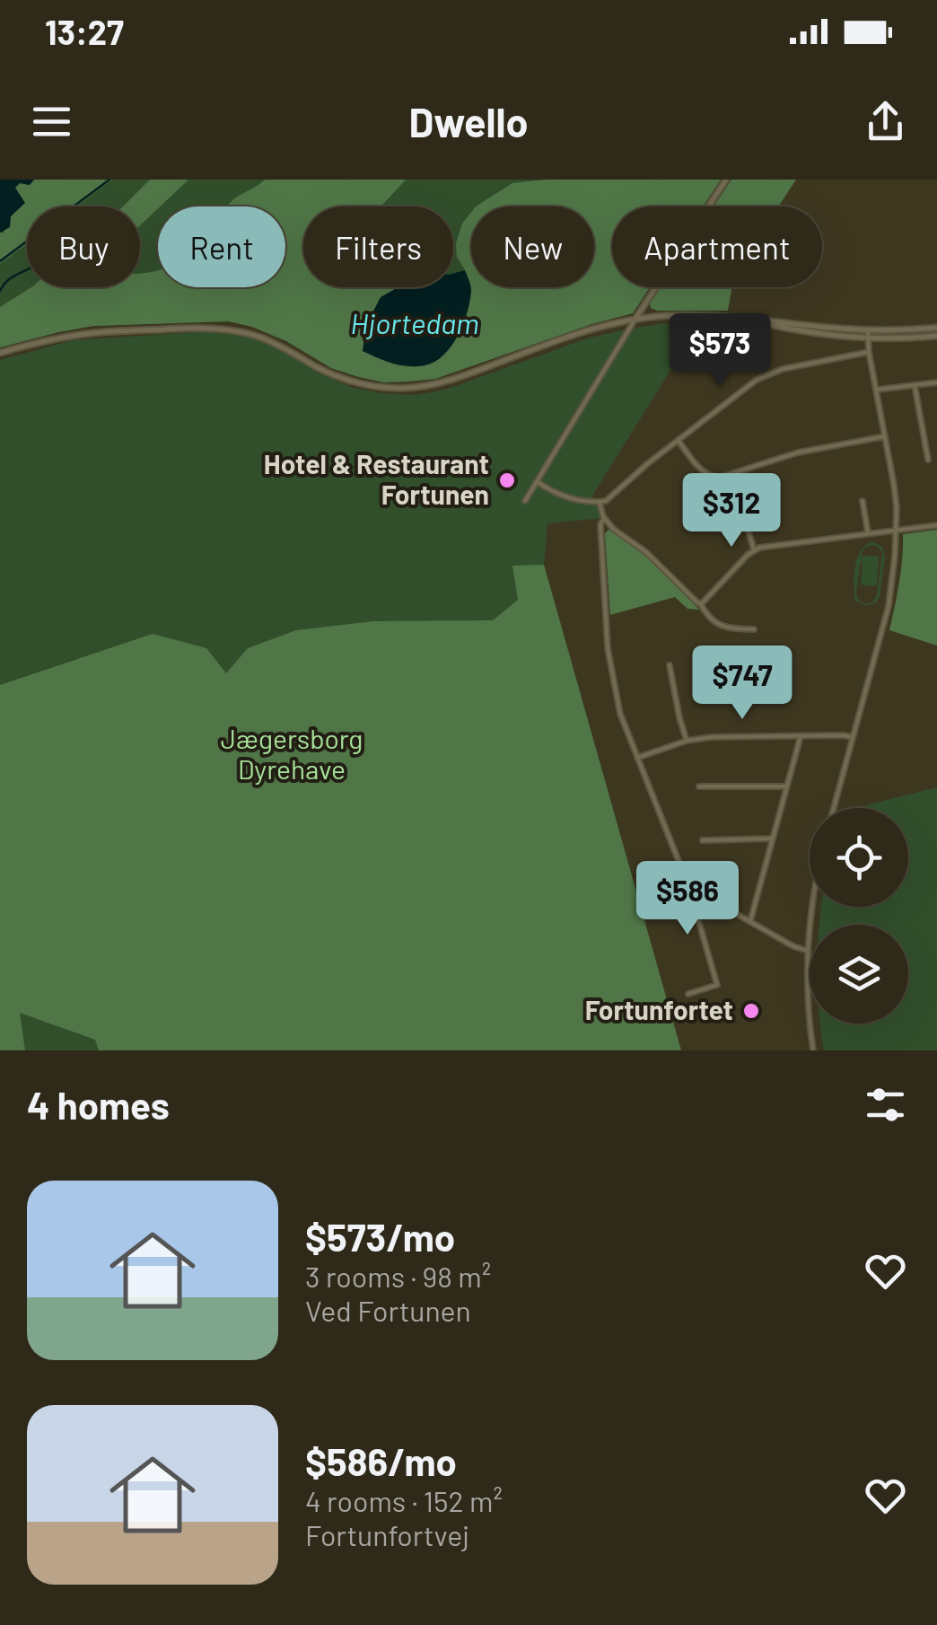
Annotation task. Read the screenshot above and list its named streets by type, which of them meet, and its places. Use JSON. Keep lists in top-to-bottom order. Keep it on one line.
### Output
{"water":["Hjortedam"],"parks":["Jægersborg Dyrehave"],"places":["Hotel & Restaurant Fortunen","Fortunfortet"],"page":{"status":"13:27","header":"Dwello","chip":["Buy","Rent","Filters","New","Apartment"],"price":["$573","$312","$747","$586"],"heading":"4 homes","list":[{"name":"$573/mo","note":"3 rooms · 98 m² · Ved Fortunen"},{"name":"$586/mo","note":"4 rooms · 152 m² · Fortunfortvej"}]}}
